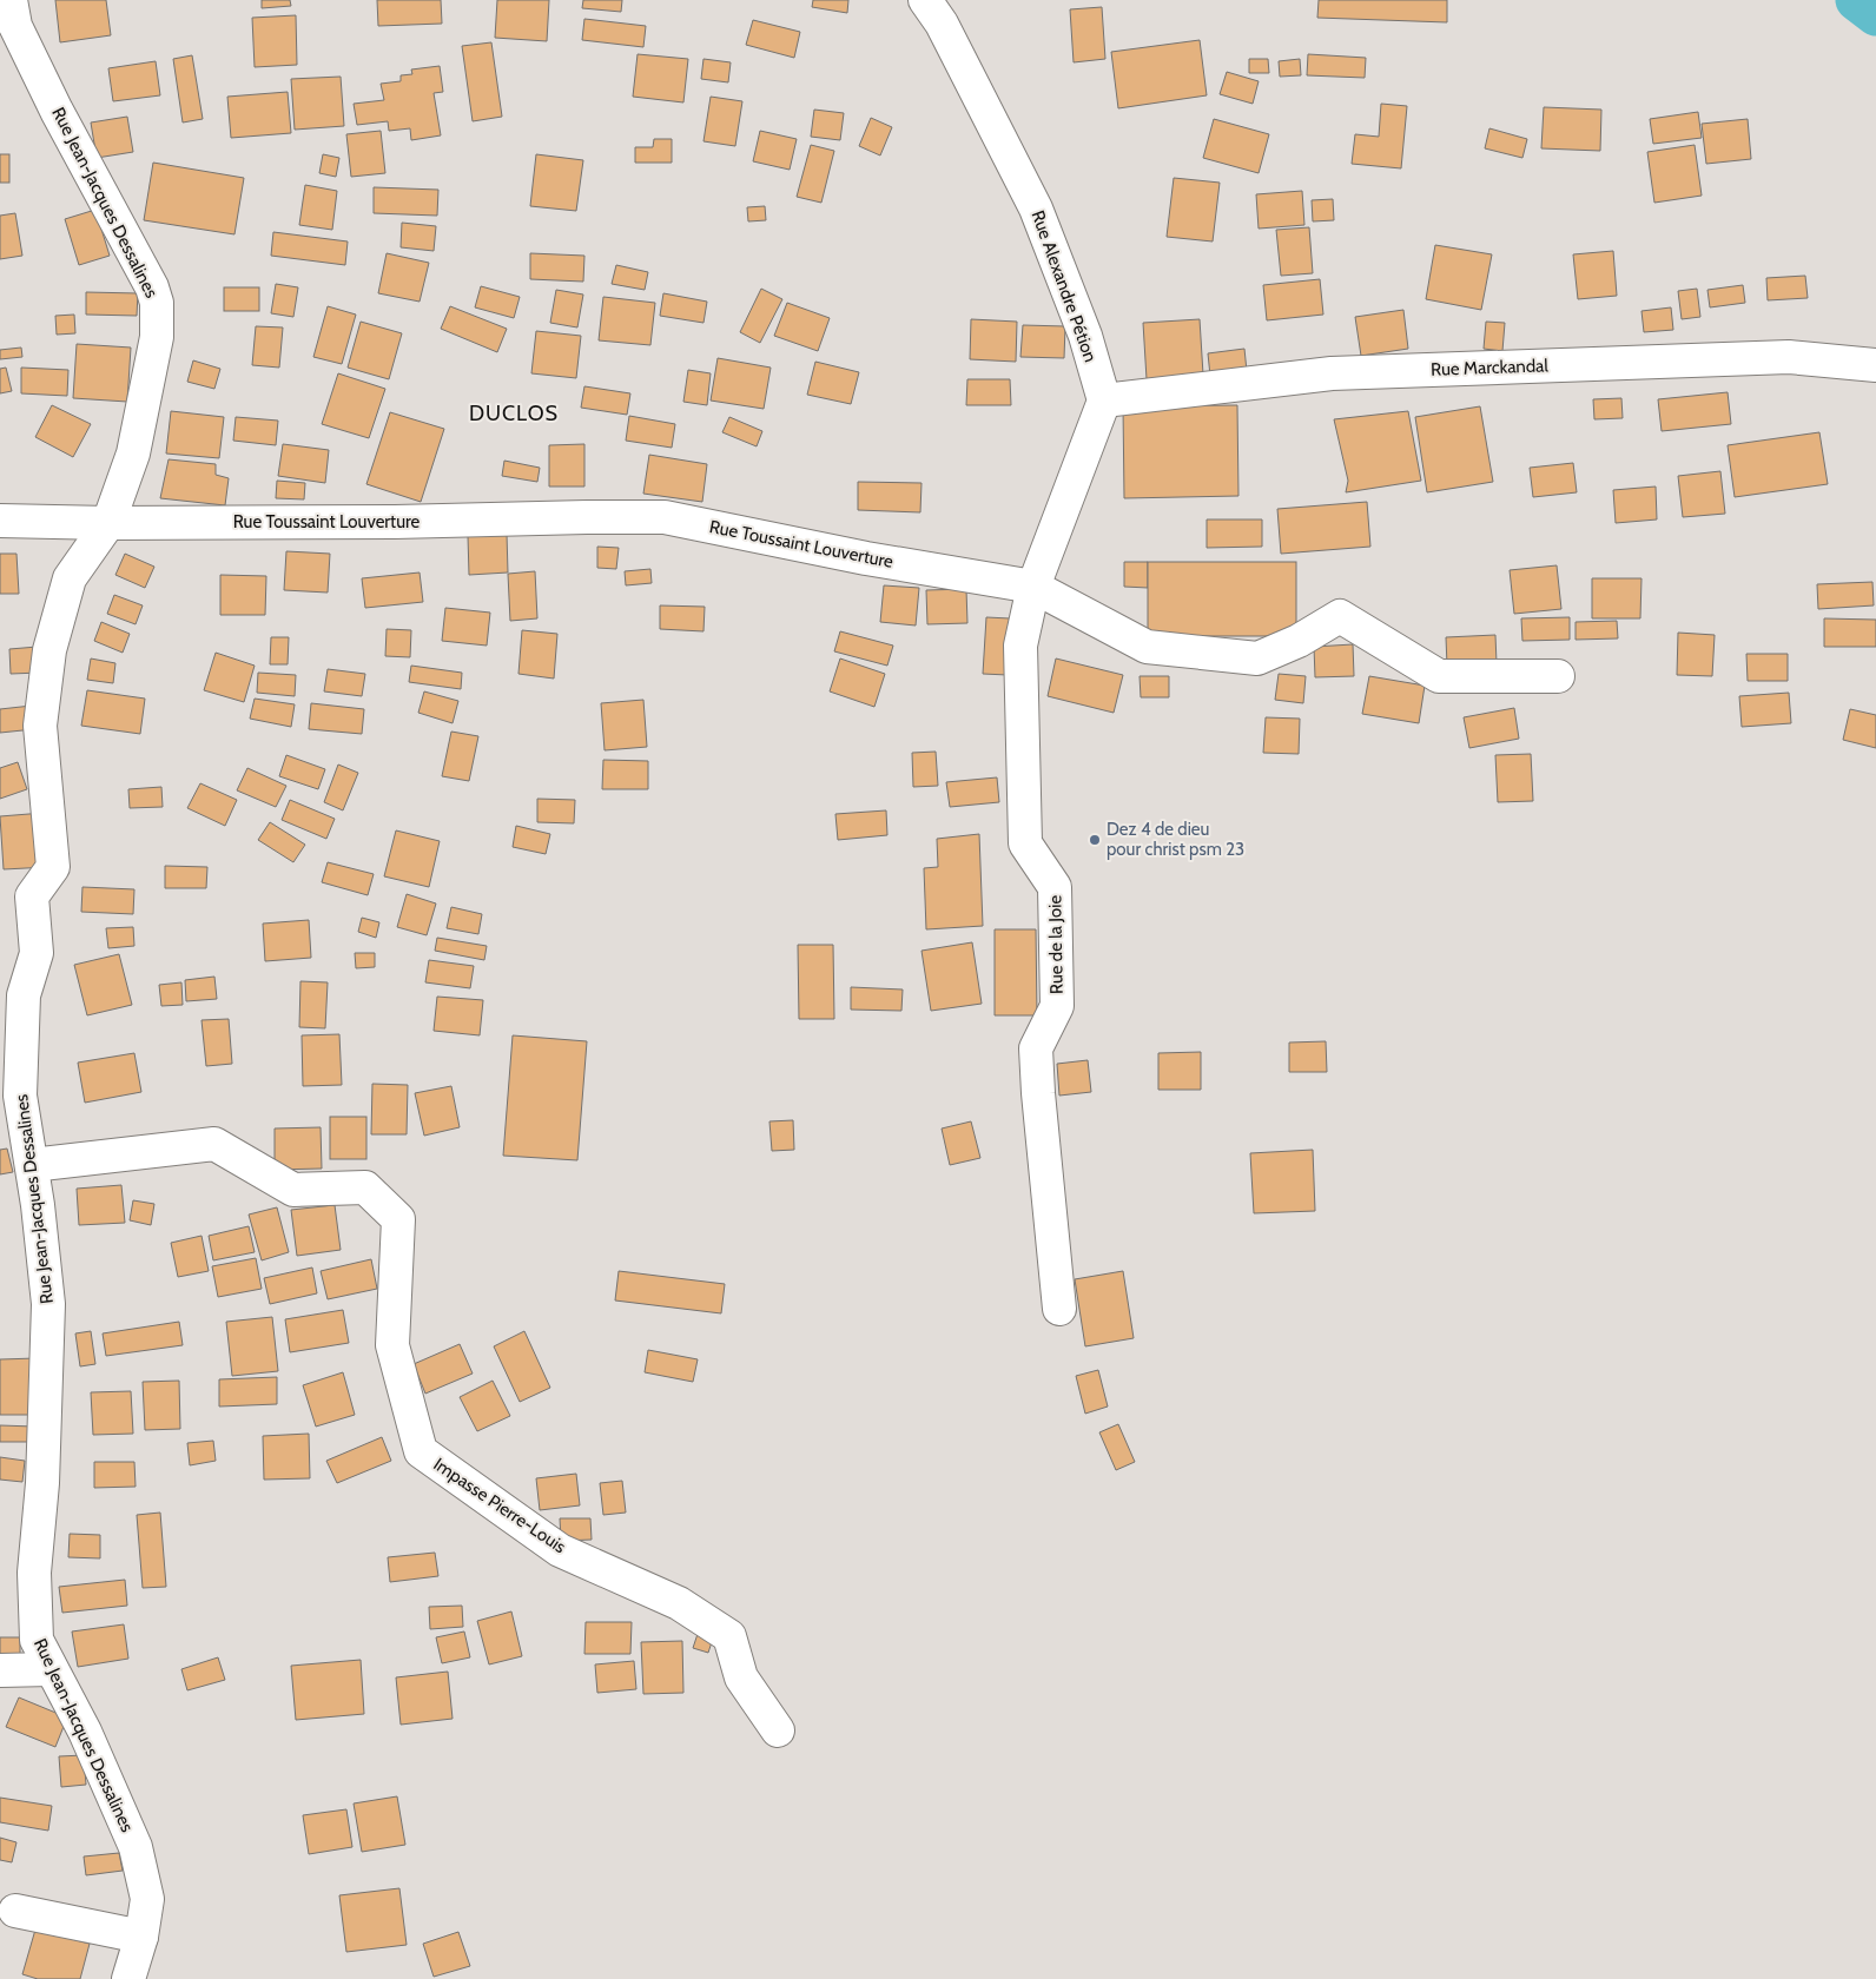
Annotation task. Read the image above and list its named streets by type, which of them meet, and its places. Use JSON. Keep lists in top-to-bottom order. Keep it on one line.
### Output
{"streets":{"street":["Rue Jean-Jacques Dessalines","Rue Alexandre Pétion","Rue Marckandal","Rue Toussaint Louverture","Rue de la Joie","Impasse Pierre-Louis"]},"crossings":[["Rue Jean-Jacques Dessalines","Rue Toussaint Louverture"],["Rue Jean-Jacques Dessalines","Impasse Pierre-Louis"],["Rue Alexandre Pétion","Rue Marckandal"],["Rue Toussaint Louverture","Rue de la Joie"]],"districts":["DUCLOS"],"places":["Dez 4 de dieu pour christ psm 23"]}
